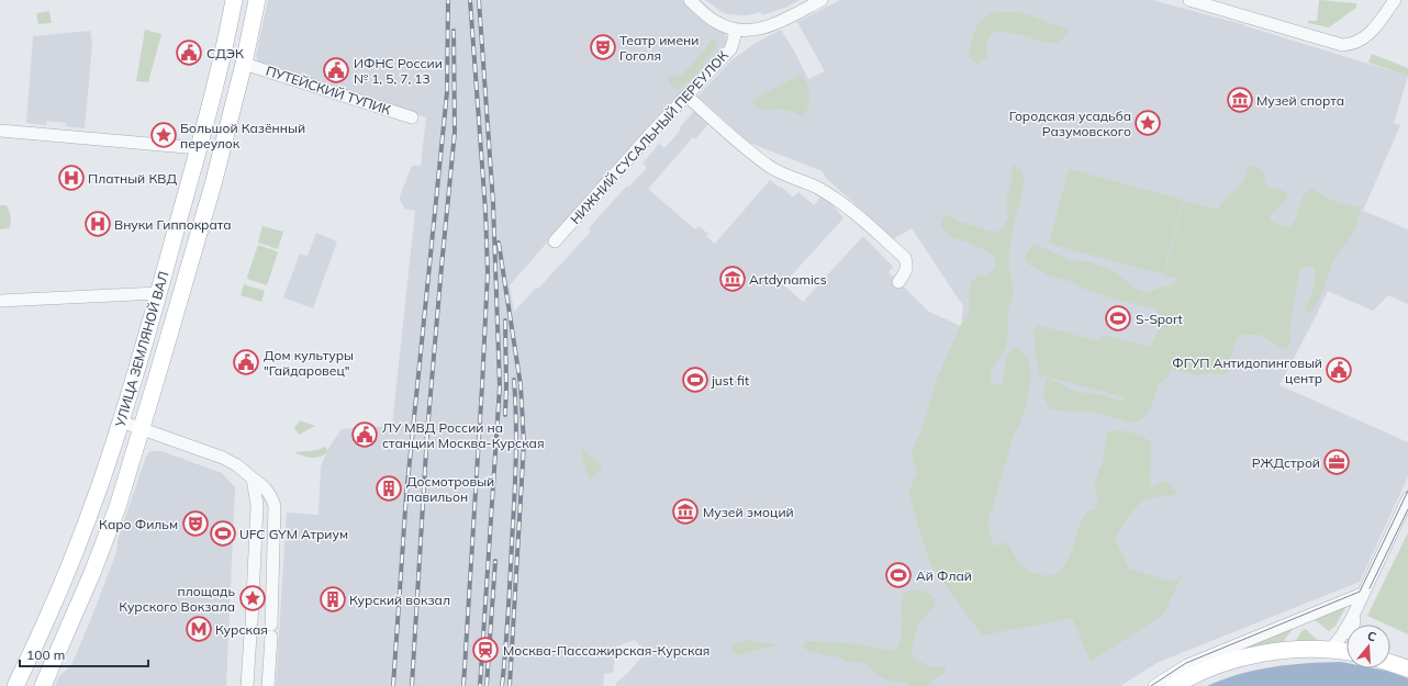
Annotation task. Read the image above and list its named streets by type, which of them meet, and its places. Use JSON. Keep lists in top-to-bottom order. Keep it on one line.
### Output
{"streets":{"main road":["УЛИЦА ЗЕМЛЯНОЙ ВАЛ"],"street":["ПУТЕЙСКИЙ ТУПИК","НИЖНИЙ СУСАЛЬНЫЙ ПЕРЕУЛОК"]},"crossings":[["ПУТЕЙСКИЙ ТУПИК","УЛИЦА ЗЕМЛЯНОЙ ВАЛ"]],"places":{"theatre":["Театр имени Гоголя","Каро Фильм"],"public building":["СДЭК","ИФНС России № 1, 5, 7, 13","Дом культуры \"Гайдаровец\"","ФГУП Антидопинговый центр","ЛУ МВД России на станции Москва-Курская"],"museum":["Музей спорта","Artdynamics","Музей эмоций"],"place":["Городская усадьба Разумовского","Большой Казённый переулок","площадь Курского Вокзала"],"hospital":["Платный КВД","Внуки Гиппократа"],"sports":["S-Sport","just fit","UFC GYM Атриум","Ай Флай"],"office":["РЖДстрой"],"building":["Досмотровый павильон","Курский вокзал"],"metro station":["Курская"],"station":["Москва-Пассажирская-Курская"]},"scale_bar":"100 m","north":"top"}
